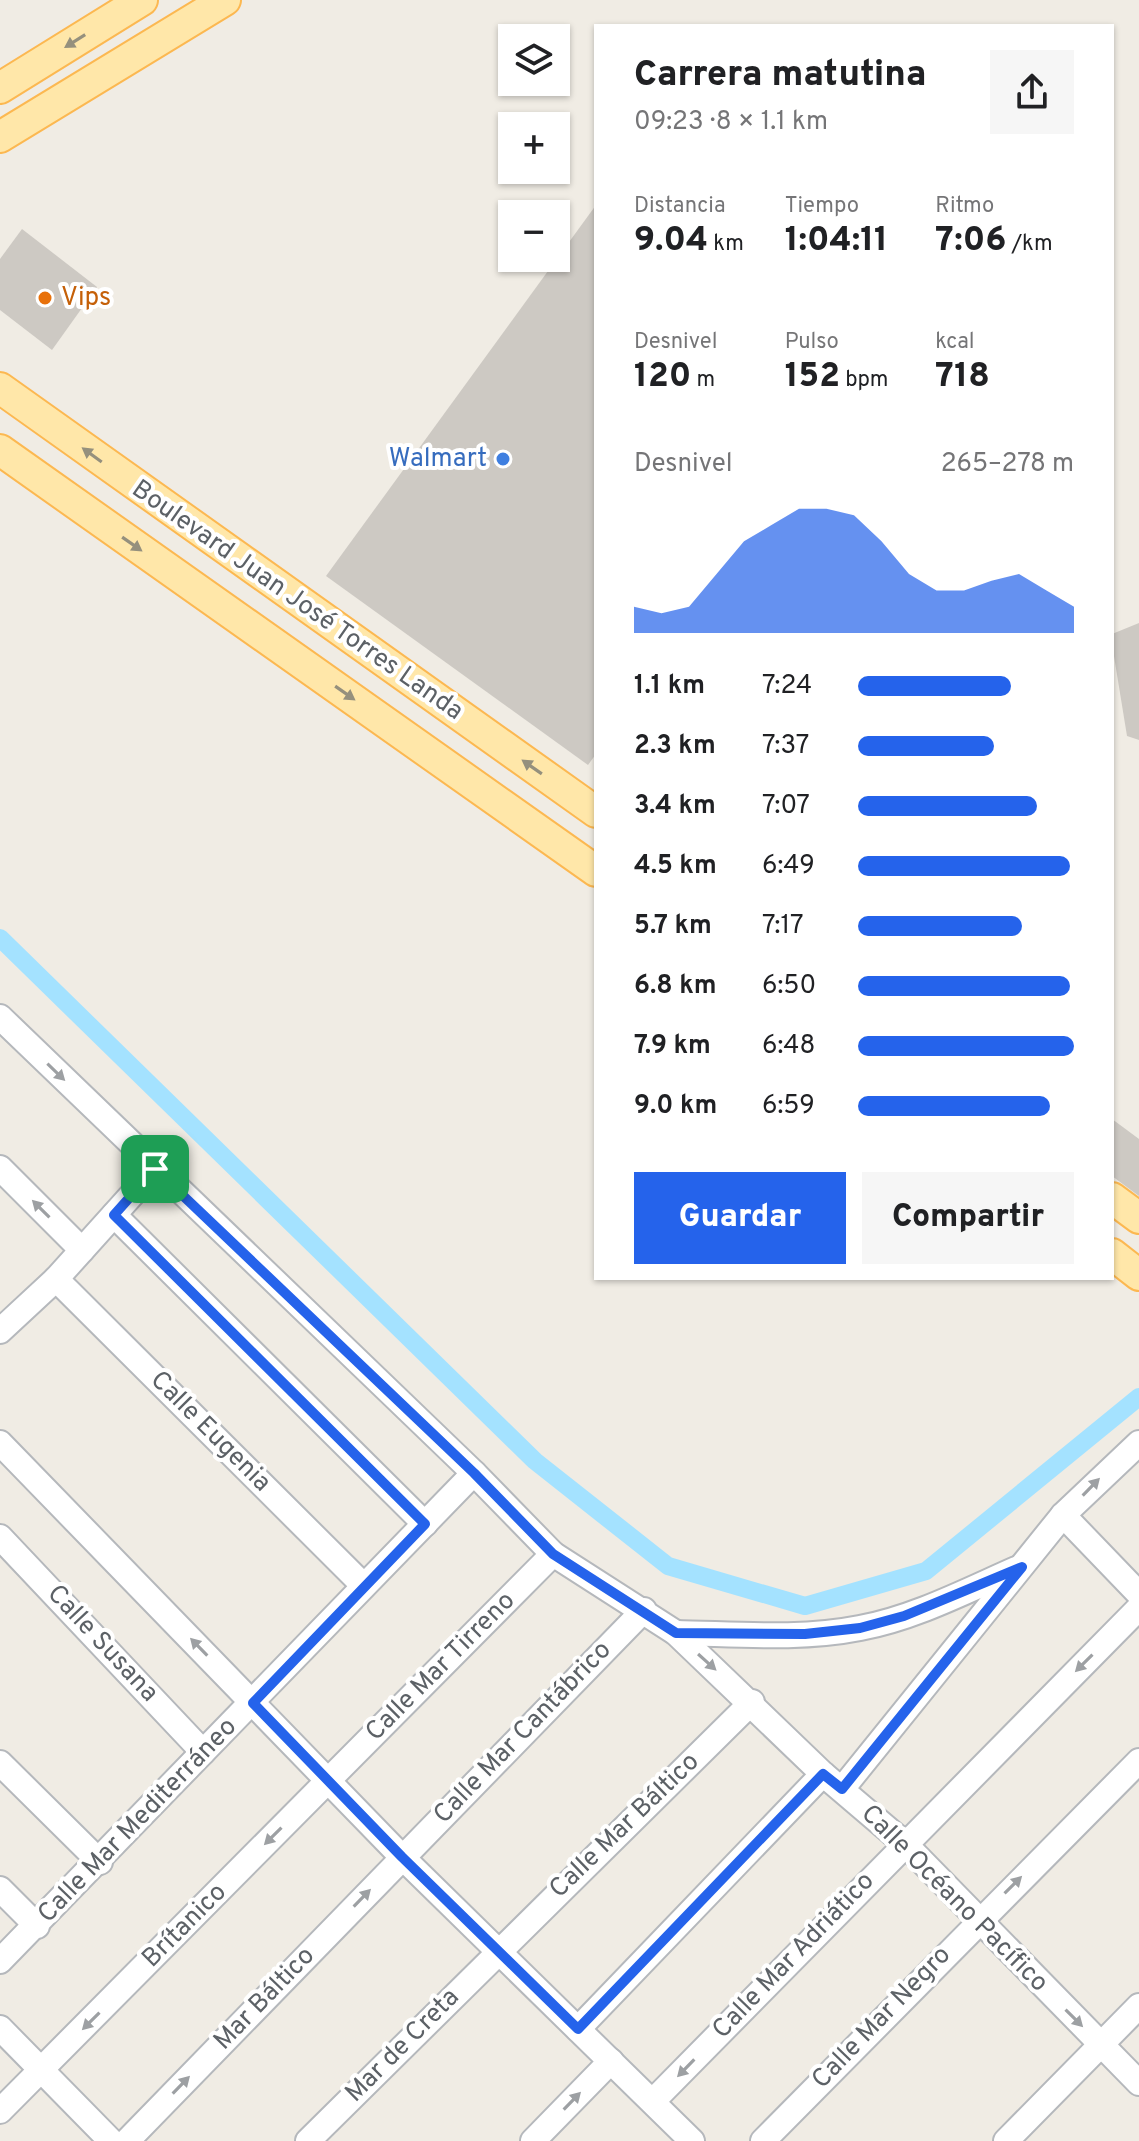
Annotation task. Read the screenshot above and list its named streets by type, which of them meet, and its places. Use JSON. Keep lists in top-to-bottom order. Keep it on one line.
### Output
{"streets":{"main road":["Boulevard Juan José Torres Landa"],"street":["Calle Eugenia","Calle Susana","Calle Mar Tirreno","Calle Mar Cantábrico","Calle Mar Mediterráneo","Calle Mar Báltico","Calle Océano Pacífico","Brítanico","Calle Mar Adriático","Mar Báltico","Calle Mar Negro","Mar de Creta"]},"crossings":[["Calle Eugenia","Calle Mar Mediterráneo"],["Calle Susana","Calle Mar Mediterráneo"],["Calle Mar Tirreno","Calle Océano Pacífico"],["Calle Mar Tirreno","Brítanico"],["Calle Mar Cantábrico","Calle Océano Pacífico"],["Calle Mar Cantábrico","Mar Báltico"],["Calle Mar Mediterráneo","Calle Océano Pacífico"],["Calle Mar Báltico","Calle Océano Pacífico"],["Calle Mar Báltico","Mar de Creta"],["Calle Océano Pacífico","Calle Mar Adriático"],["Calle Océano Pacífico","Calle Mar Negro"]],"one_way":["Brítanico","Mar Báltico"],"places":["Vips","Walmart"],"page":{"map_buttons":["+","−"],"heading":["Carrera matutina","09:23 · 8 × 1.1 km"],"stats":[["Distancia","9.04 km"],["Tiempo","1:04:11"],["Ritmo","7:06 /km"],["Desnivel","120 m"],["Pulso","152 bpm"],["kcal","718"]],"chart":["Desnivel","265–278 m"],"list":[{"name":"1.1 km","note":"7:24"},{"name":"2.3 km","note":"7:37"},{"name":"3.4 km","note":"7:07"},{"name":"4.5 km","note":"6:49"},{"name":"5.7 km","note":"7:17"},{"name":"6.8 km","note":"6:50"},{"name":"7.9 km","note":"6:48"},{"name":"9.0 km","note":"6:59"}],"buttons":["Guardar","Compartir"]}}
